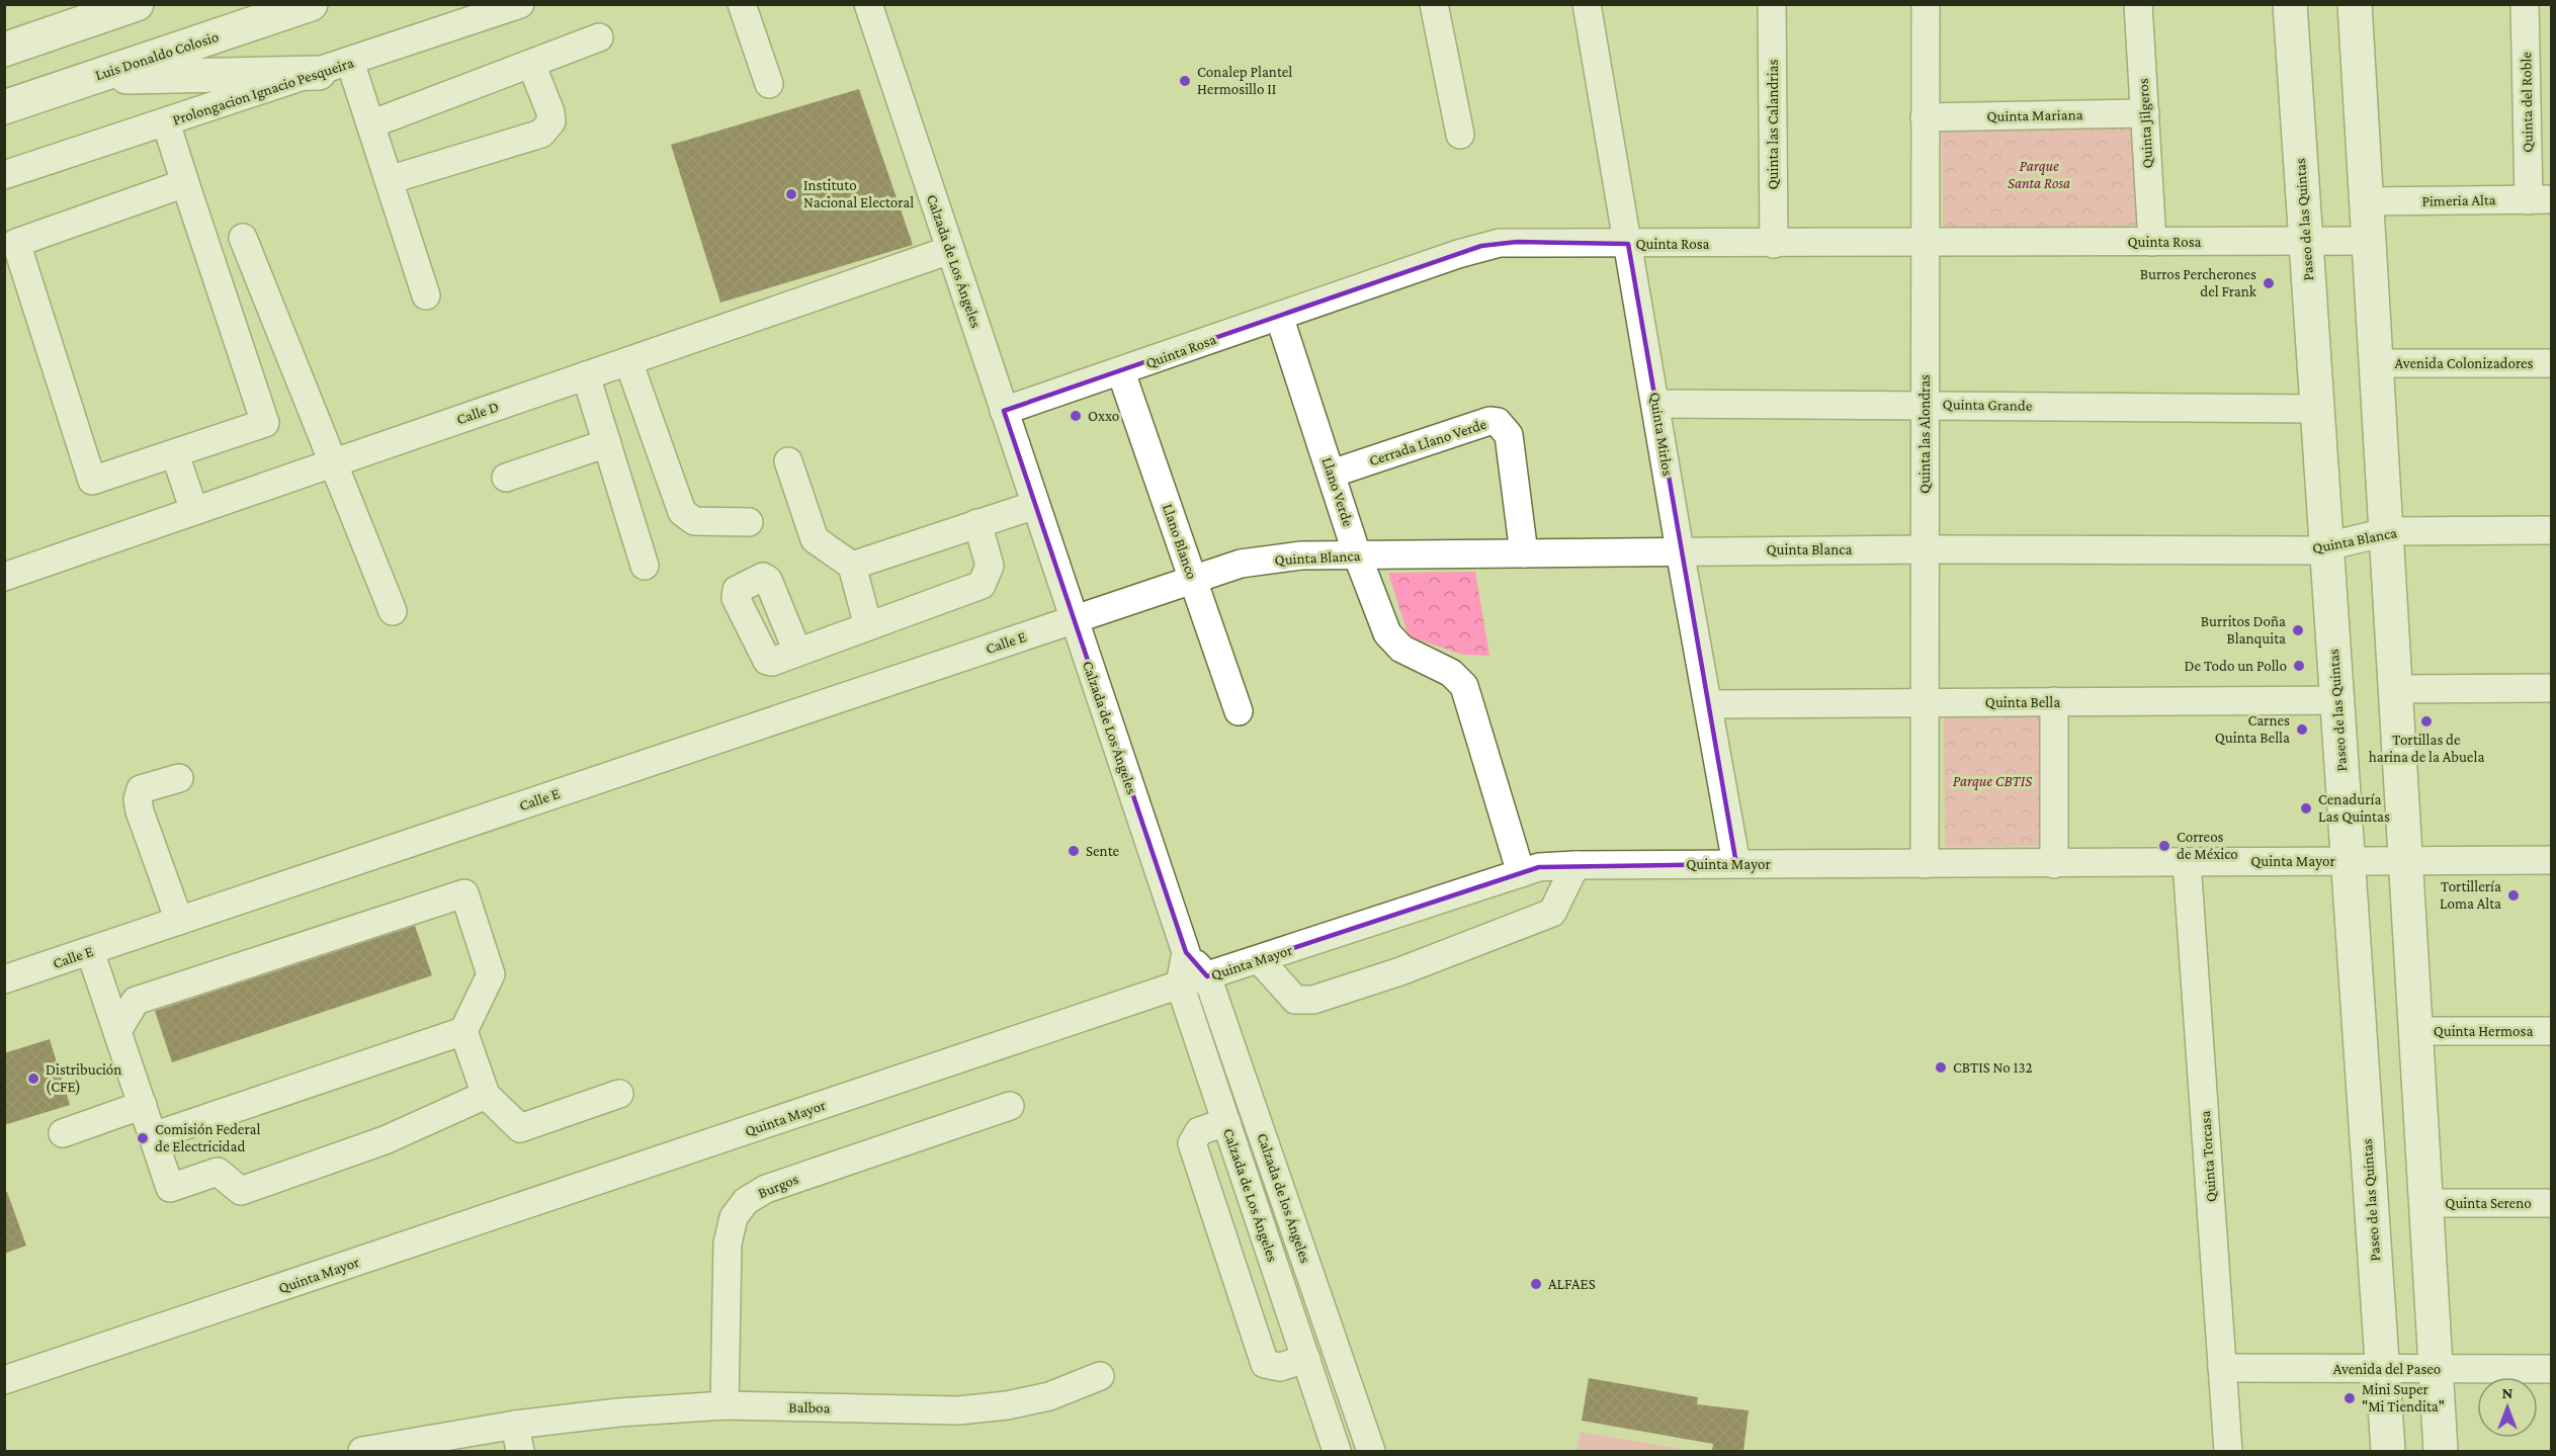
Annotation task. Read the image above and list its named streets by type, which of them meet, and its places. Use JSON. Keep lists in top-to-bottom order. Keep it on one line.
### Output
{"streets":{"main road":["Luis Donaldo Colosio","Paseo de las Quintas"],"street":["Prolongacion Ignacio Pesqueira","Quinta del Roble","Quinta Mariana","Quinta Jilgeros","Quinta las Calandrias","Pimeria Alta","Quinta Rosa","Calzada de Los Ángeles","Avenida Colonizadores","Quinta Grande","Calle D","Quinta Mirlos","Quinta las Alondras","Cerrada Llano Verde","Llano Verde","Quinta Blanca","Llano Blanco","Calle E","Quinta Bella","Quinta Mayor","Quinta Hermosa","Quinta Torcasa","Burgos","Calzada de los Ángeles","Quinta Sereno","Avenida del Paseo","Balboa"]},"crossings":[["Quinta del Roble","Pimeria Alta"],["Quinta Mariana","Quinta Jilgeros"],["Quinta Mariana","Quinta las Alondras"],["Quinta Jilgeros","Quinta Rosa"],["Quinta las Calandrias","Quinta Rosa"],["Paseo de las Quintas","Quinta Rosa"],["Paseo de las Quintas","Quinta Grande"],["Paseo de las Quintas","Quinta Blanca"],["Paseo de las Quintas","Quinta Bella"],["Paseo de las Quintas","Quinta Mayor"],["Paseo de las Quintas","Avenida del Paseo"],["Quinta Rosa","Calzada de Los Ángeles"],["Quinta Rosa","Quinta Mirlos"],["Quinta Rosa","Quinta las Alondras"],["Quinta Rosa","Llano Verde"],["Quinta Rosa","Llano Blanco"],["Calzada de Los Ángeles","Calle D"],["Calzada de Los Ángeles","Quinta Blanca"],["Calzada de Los Ángeles","Calle E"],["Calzada de Los Ángeles","Quinta Mayor"],["Calzada de Los Ángeles","Calzada de los Ángeles"],["Quinta Grande","Quinta Mirlos"],["Quinta Grande","Quinta las Alondras"],["Quinta Mirlos","Quinta Blanca"],["Quinta Mirlos","Quinta Bella"],["Quinta Mirlos","Quinta Mayor"],["Quinta las Alondras","Quinta Blanca"],["Quinta las Alondras","Quinta Bella"],["Quinta las Alondras","Quinta Mayor"],["Cerrada Llano Verde","Llano Verde"],["Cerrada Llano Verde","Quinta Blanca"],["Llano Verde","Quinta Blanca"],["Llano Verde","Quinta Mayor"],["Quinta Blanca","Llano Blanco"],["Quinta Blanca","Calle E"],["Quinta Mayor","Quinta Torcasa"],["Quinta Mayor","Calzada de los Ángeles"],["Quinta Torcasa","Avenida del Paseo"],["Burgos","Balboa"]],"parks":["Parque Santa Rosa","Parque CBTIS"],"places":["Conalep Plantel Hermosillo II","Instituto Nacional Electoral","Burros Percherones del Frank","Oxxo","Burritos Doña Blanquita","De Todo un Pollo","Tortillas de harina de la Abuela","Carnes Quinta Bella","Cenaduría Las Quintas","Correos de México","Sente","Tortillería Loma Alta","CBTIS No 132","Distribución (CFE)","Comisión Federal de Electricidad","ALFAES","Mini Super \"Mi Tiendita\""],"north":"top"}
